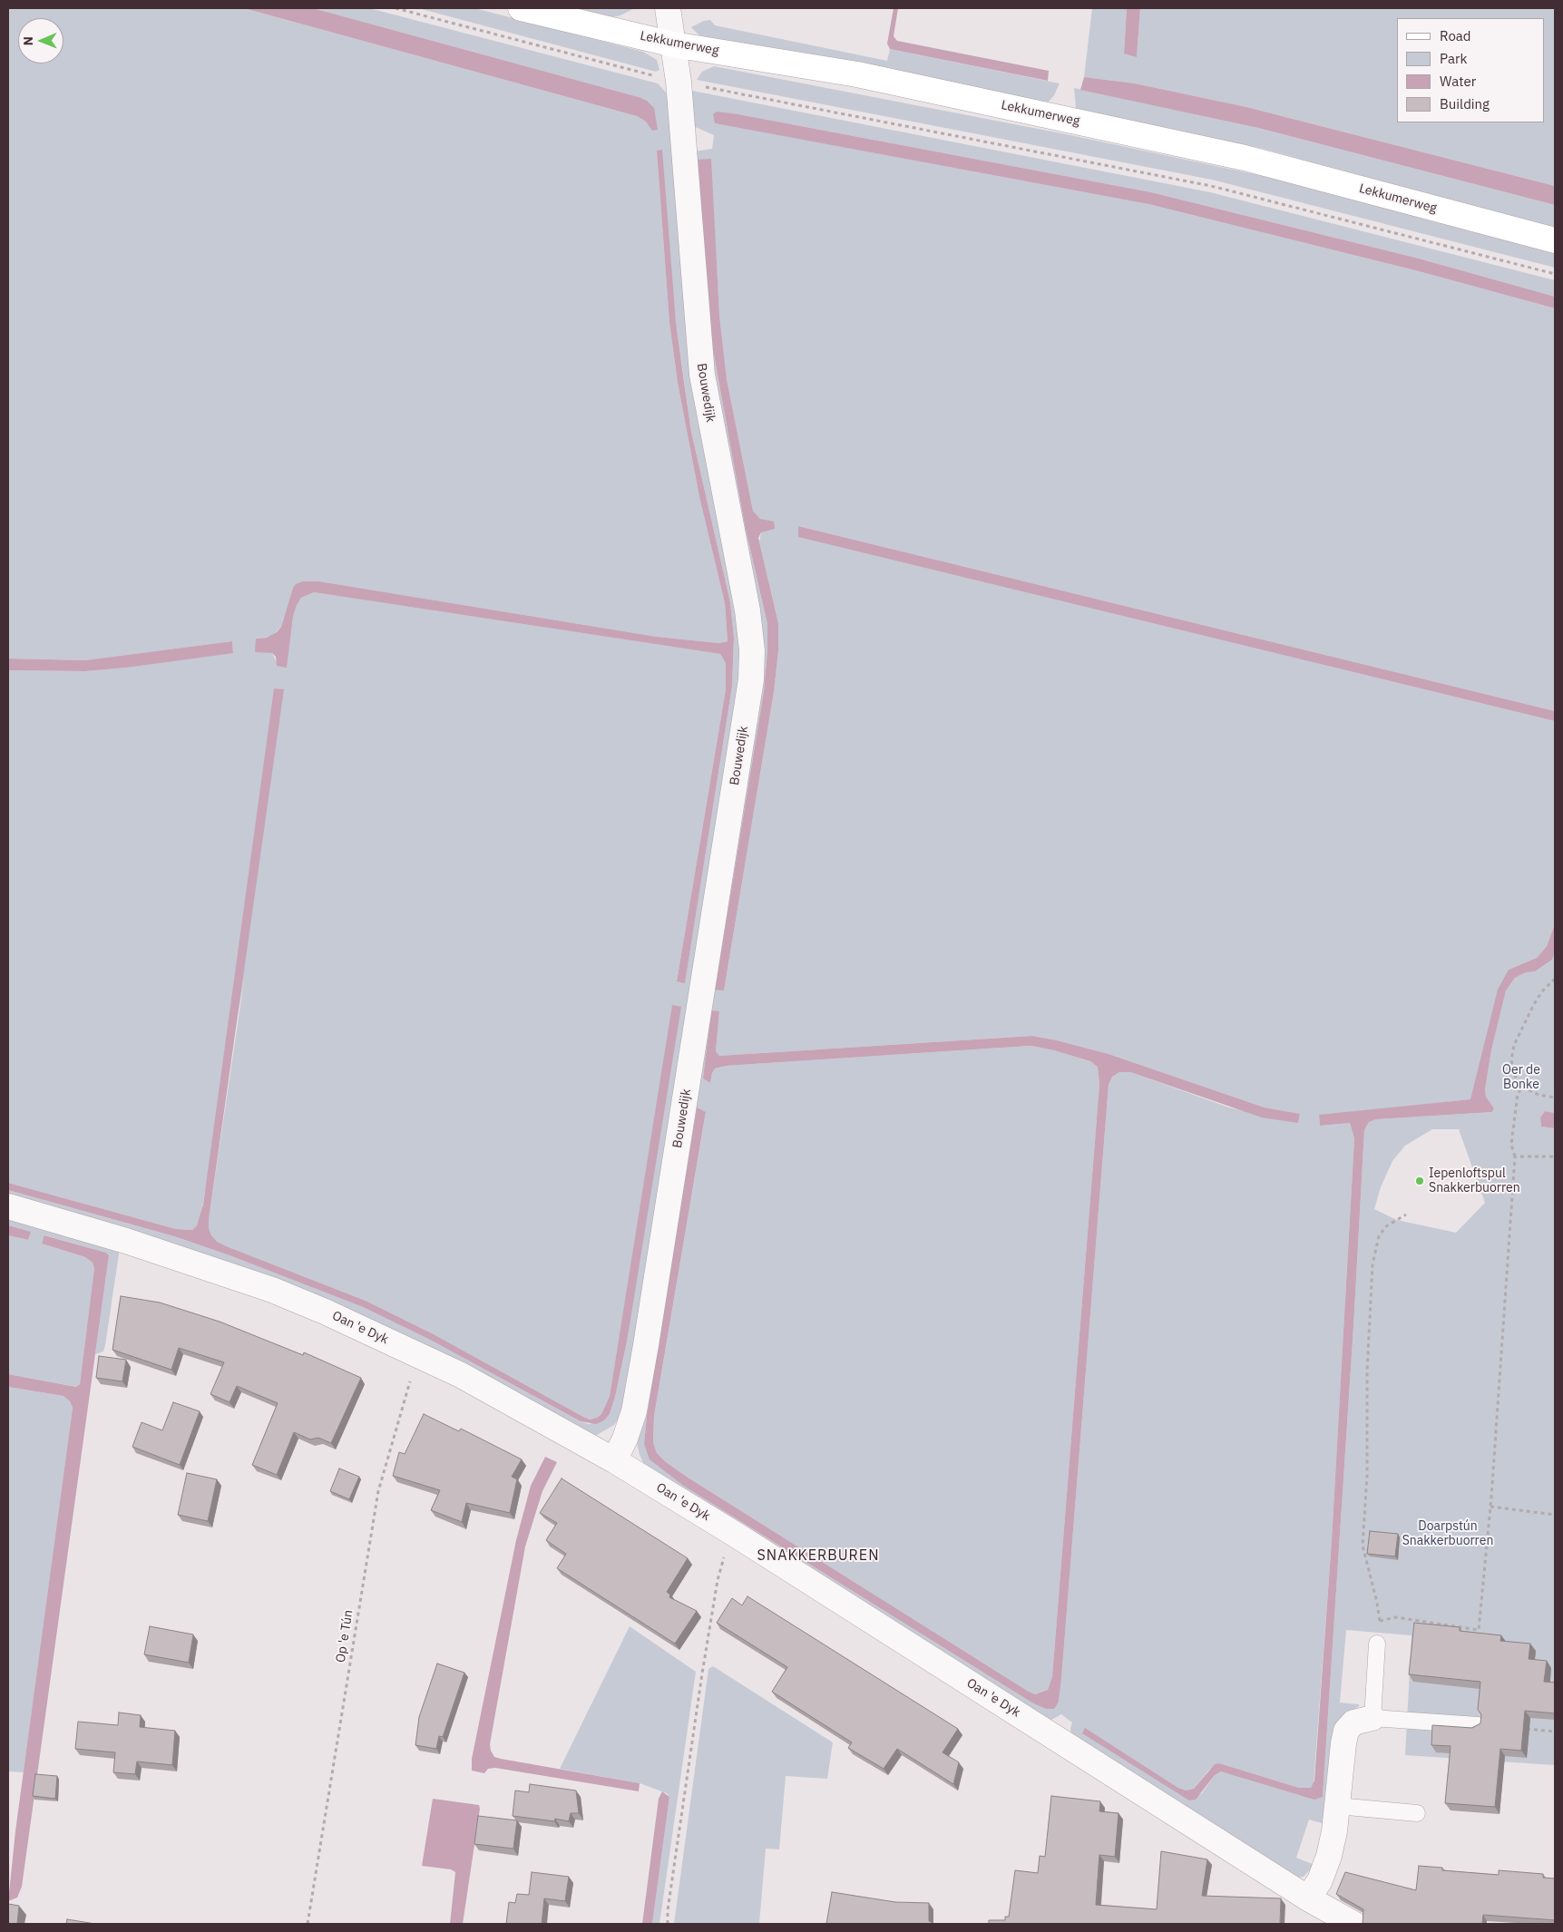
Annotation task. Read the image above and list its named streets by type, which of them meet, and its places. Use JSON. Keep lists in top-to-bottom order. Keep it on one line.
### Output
{"streets":{"main road":["Lekkumerweg"],"street":["Bouwedijk","Oan 'e Dyk"],"path":["Op 'e Tún"]},"crossings":[["Lekkumerweg","Bouwedijk"],["Bouwedijk","Oan 'e Dyk"],["Oan 'e Dyk","Op 'e Tún"]],"districts":["SNAKKERBUREN"],"parks":["Oer de Bonke","Doarpstún Snakkerbuorren"],"places":["Iepenloftspul Snakkerbuorren"],"legend":["Road","Park","Water","Building"],"north":"left"}
